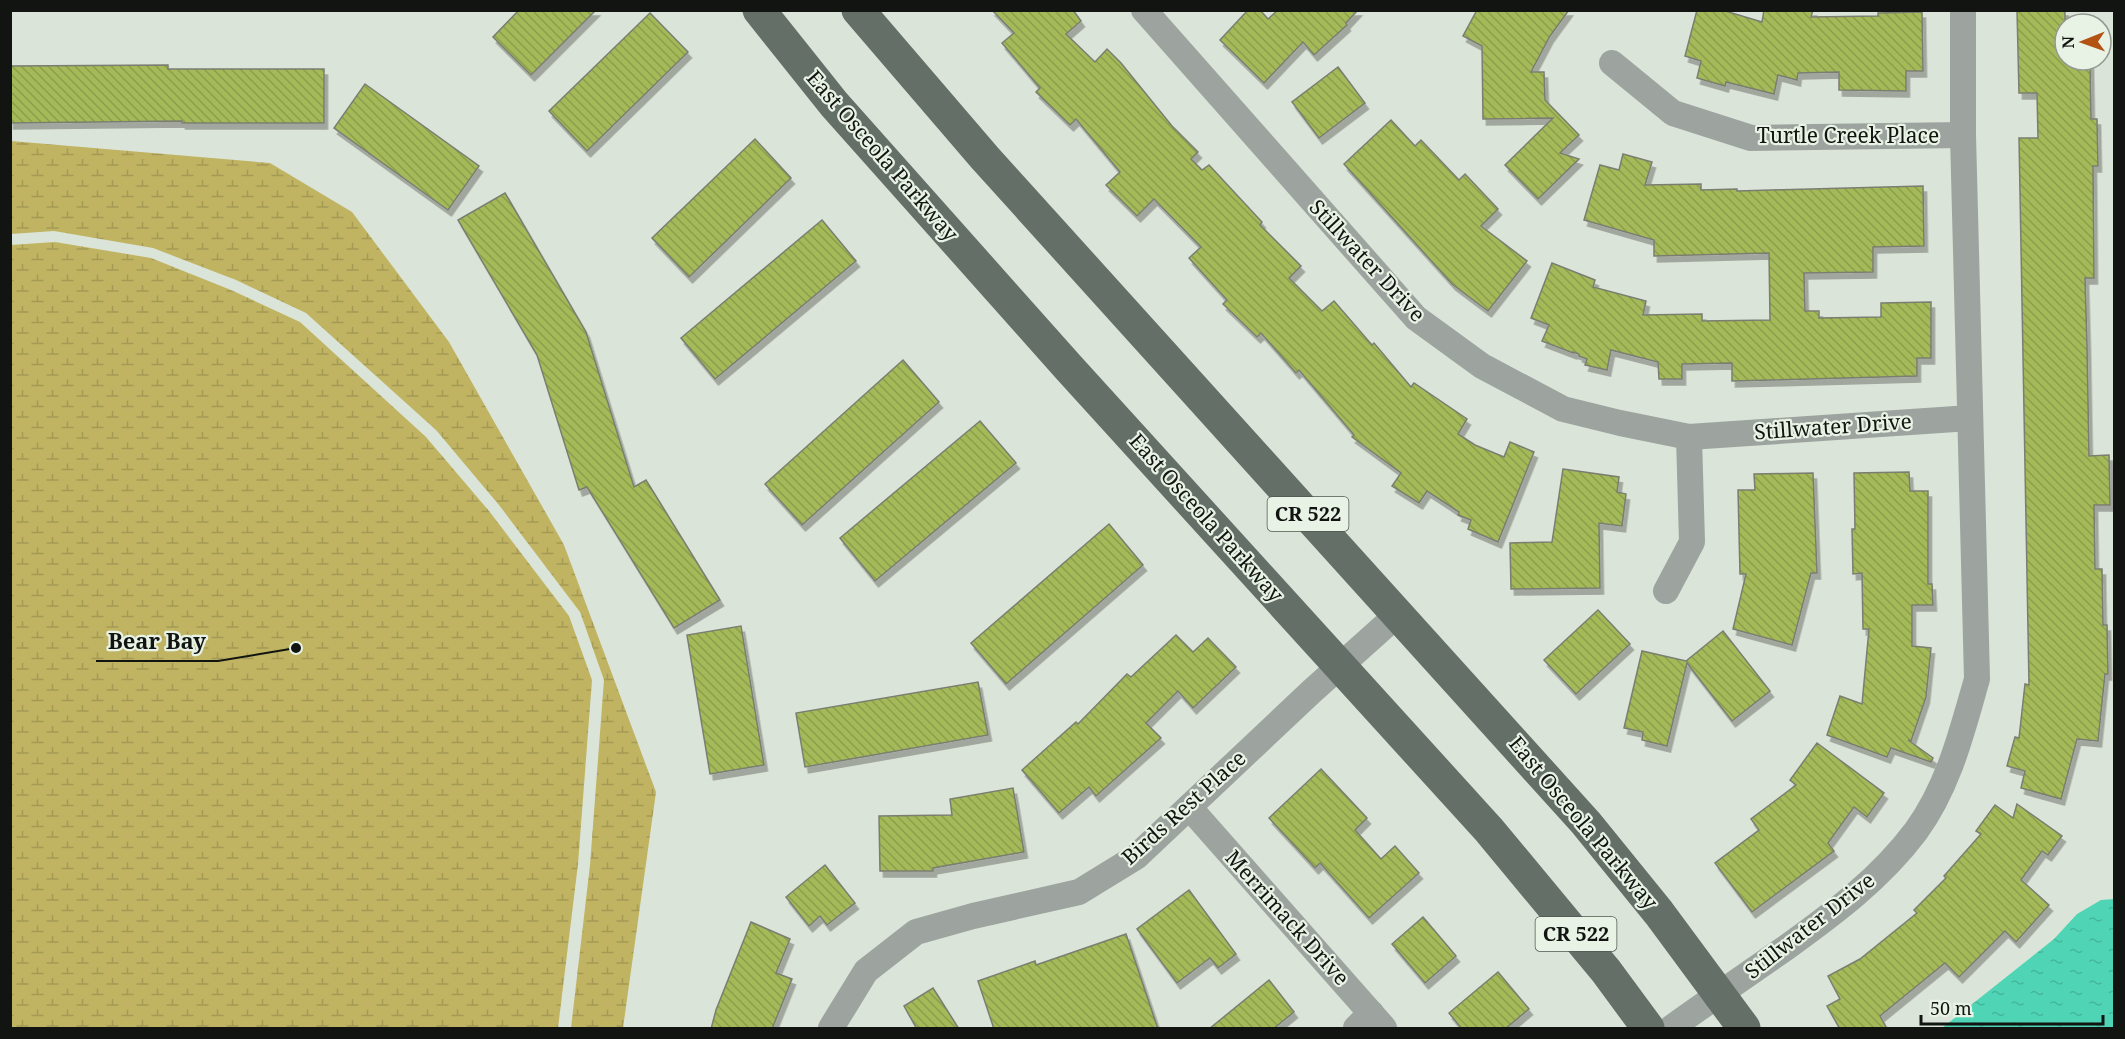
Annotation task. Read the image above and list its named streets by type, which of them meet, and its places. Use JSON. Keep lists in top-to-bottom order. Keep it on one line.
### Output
{"streets":{"main road":["East Osceola Parkway","CR 522"],"street":["Turtle Creek Place","Stillwater Drive","Birds Rest Place","Merrimack Drive"]},"crossings":[["Turtle Creek Place","Stillwater Drive"],["East Osceola Parkway","Stillwater Drive"],["East Osceola Parkway","Birds Rest Place"],["Birds Rest Place","Merrimack Drive"]],"places":["Bear Bay"],"scale_bar":"50 m","north":"left"}
